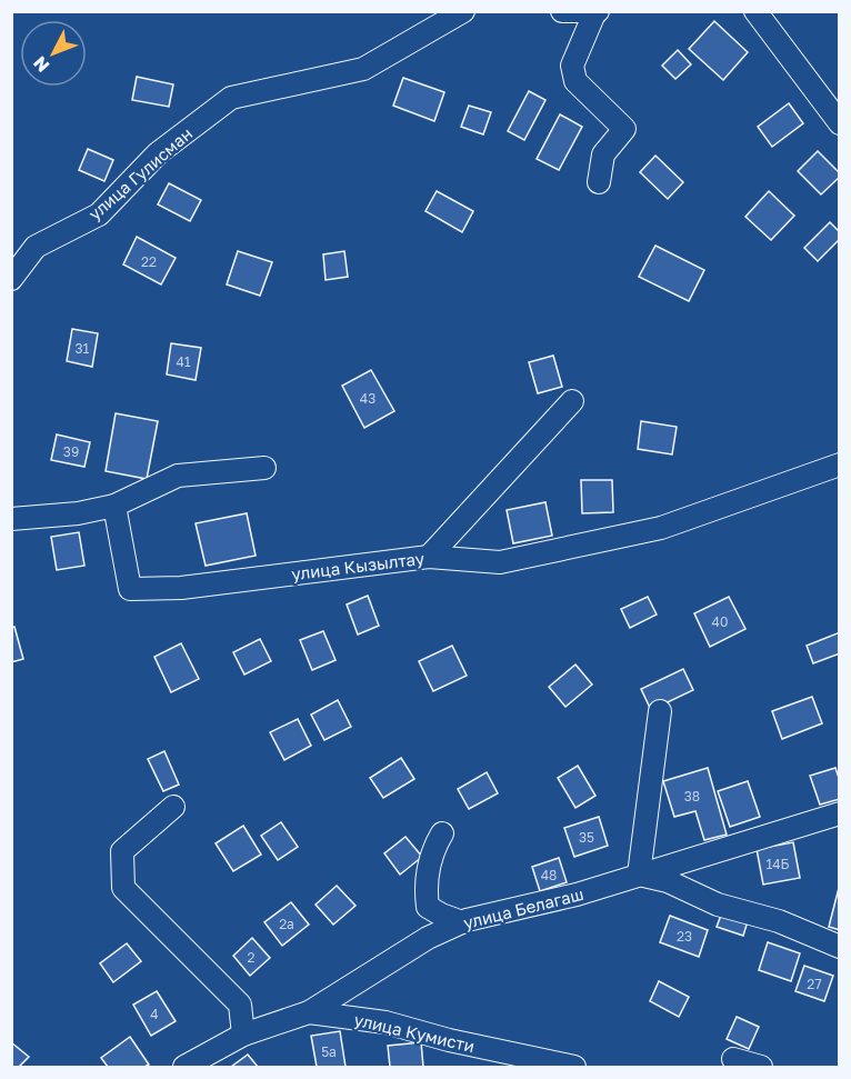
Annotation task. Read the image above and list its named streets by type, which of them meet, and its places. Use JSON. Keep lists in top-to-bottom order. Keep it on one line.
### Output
{"streets":{"street":["улица Гулисман","улица Кызылтау","улица Белагаш","улица Кумисти"]},"crossings":[["улица Белагаш","улица Кумисти"]],"house_numbers":["22","31","41","43","39","40","38","35","14Б","48","2а","23","2","27","4","5а"],"north":"bottom left"}
